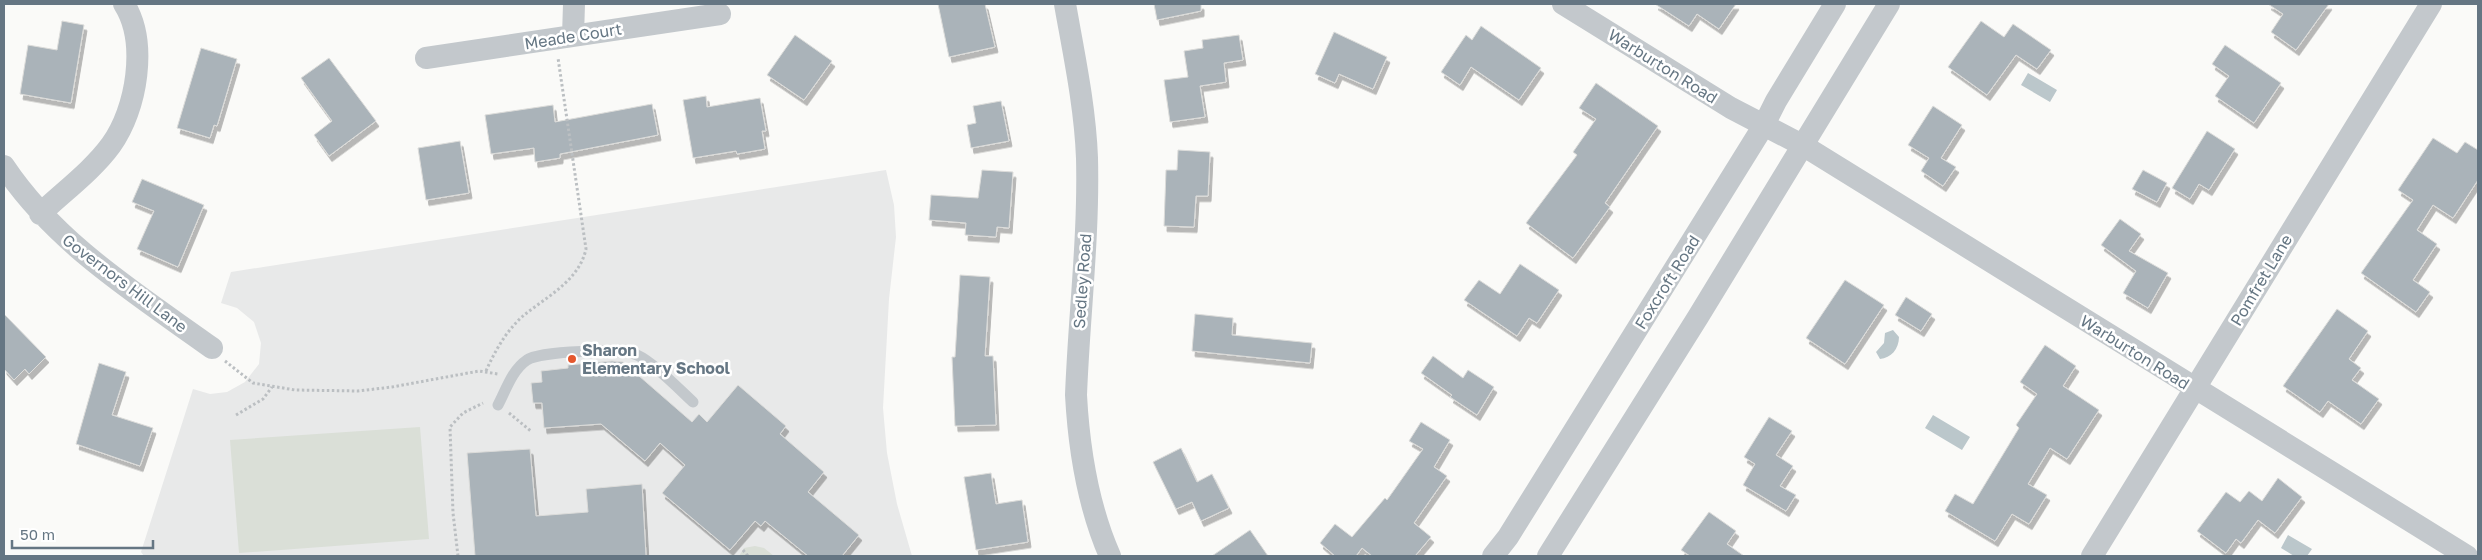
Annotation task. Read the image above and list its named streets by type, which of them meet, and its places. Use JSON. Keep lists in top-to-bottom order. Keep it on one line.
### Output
{"streets":{"street":["Meade Court","Warburton Road","Pomfret Lane","Sedley Road","Foxcroft Road","Governors Hill Lane"]},"crossings":[["Warburton Road","Pomfret Lane"],["Warburton Road","Foxcroft Road"]],"places":["Sharon Elementary School"],"scale_bar":"50 m"}
